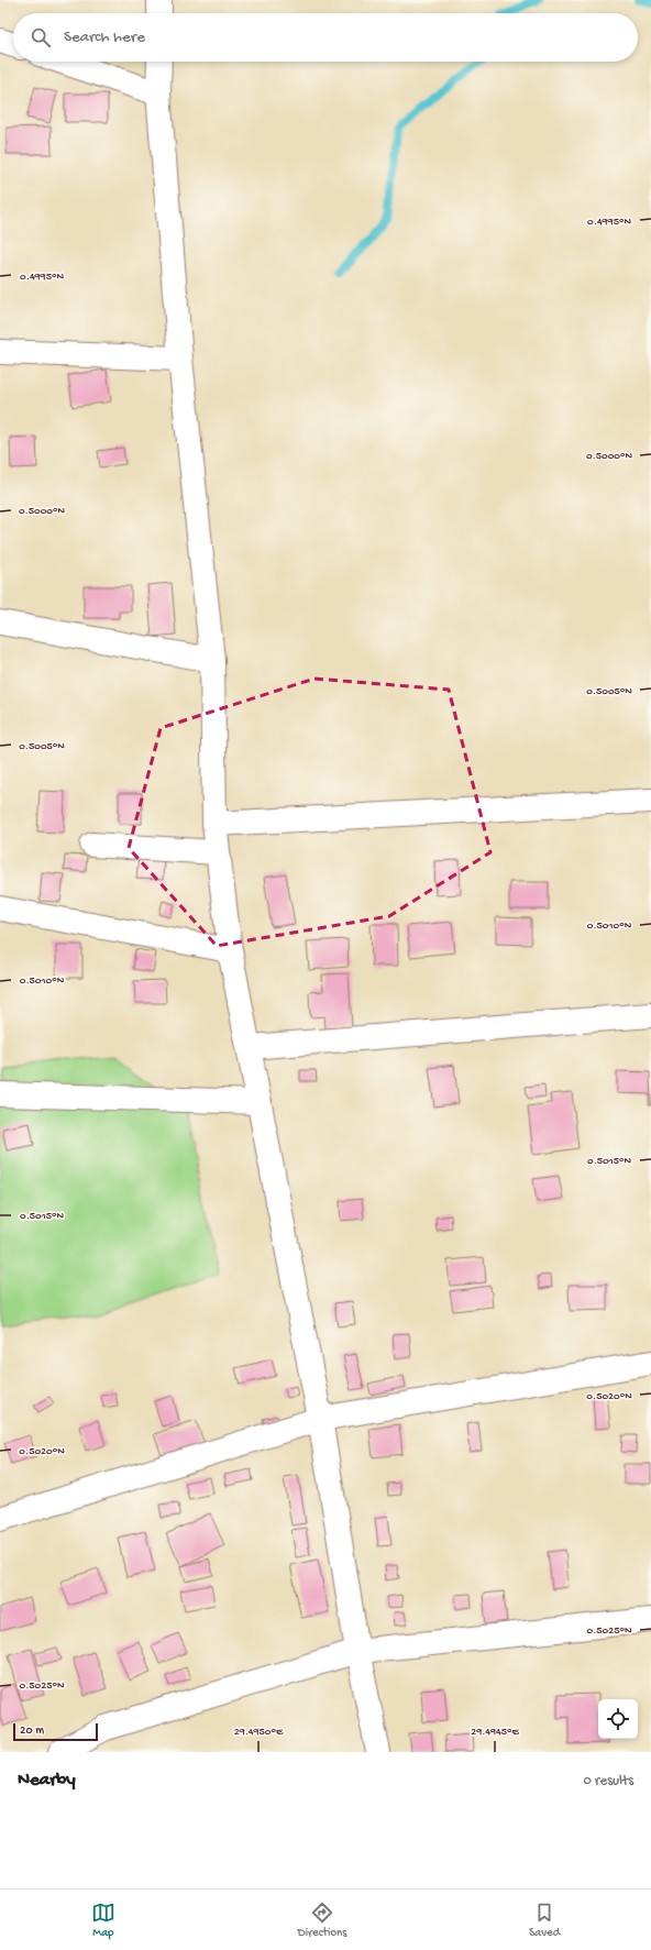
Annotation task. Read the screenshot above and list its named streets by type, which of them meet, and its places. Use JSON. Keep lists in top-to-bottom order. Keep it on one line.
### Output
{"scale_bar":"20 m","page":{"search":"Search here","scale":"20 m","heading":["Nearby","0 results"],"nav":["Map","Directions","Saved"]},"coordinates":["0.4995°N","0.5000°N","0.5005°N","0.5010°N","0.5015°N","0.5020°N","0.5025°N","29.4950°E","29.4945°E"]}
